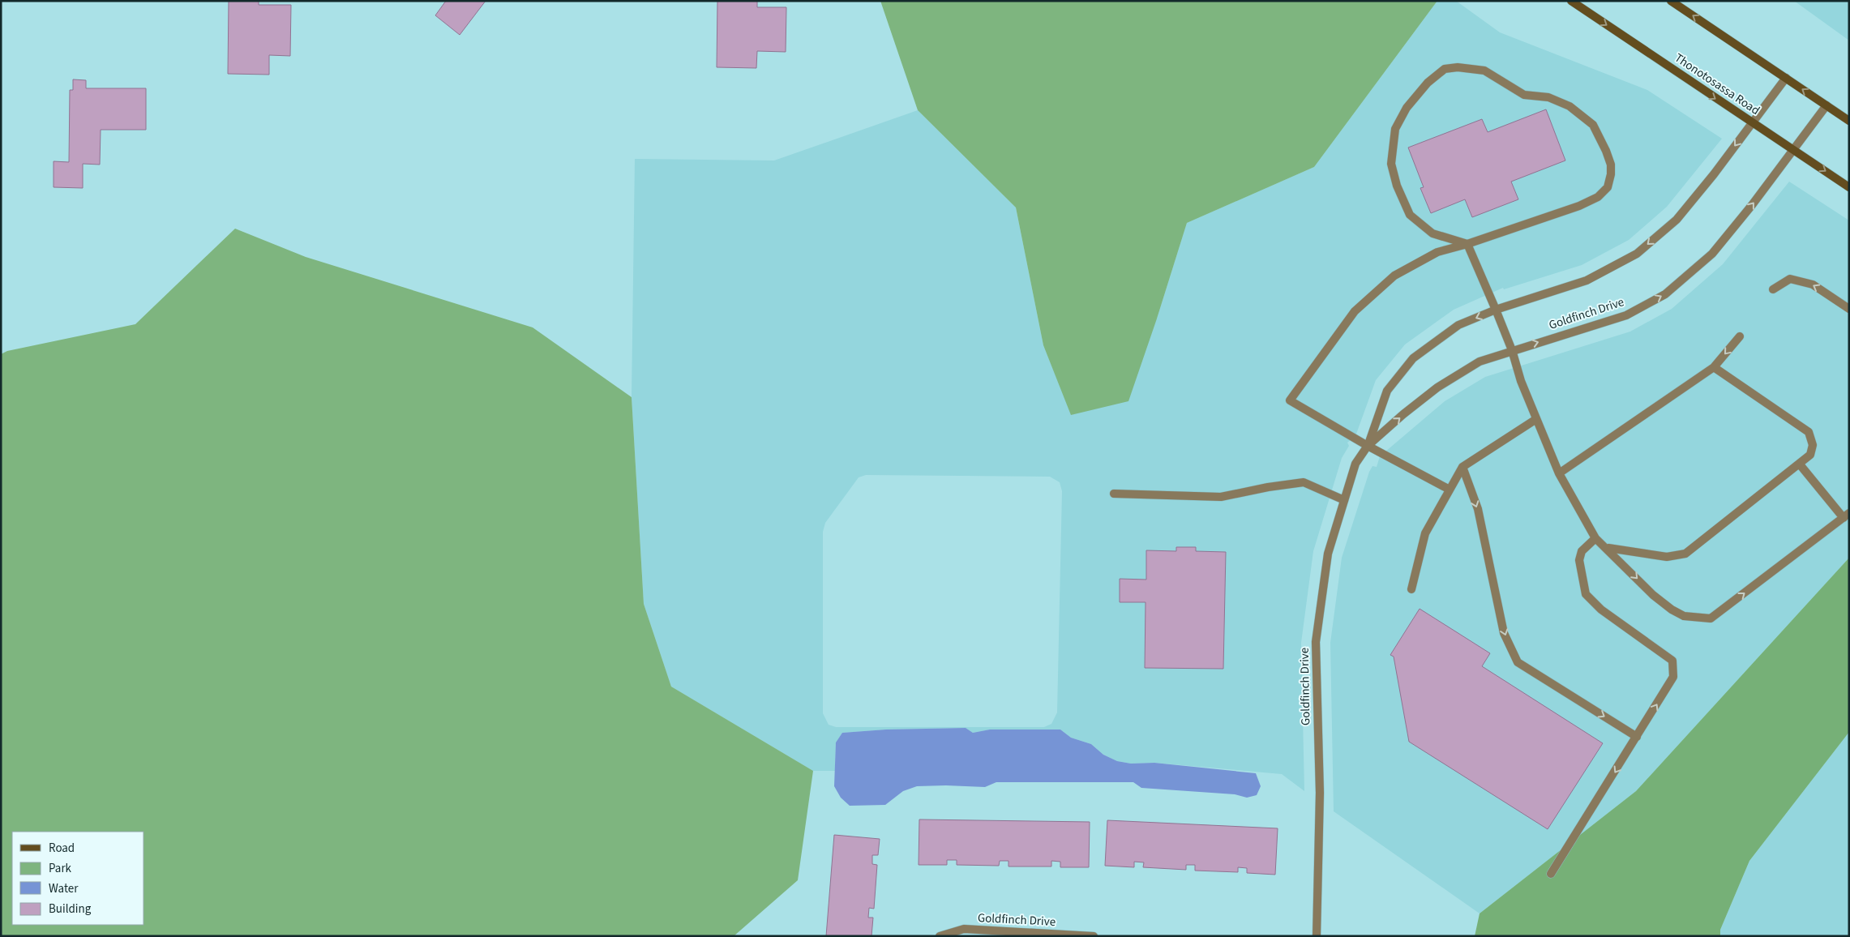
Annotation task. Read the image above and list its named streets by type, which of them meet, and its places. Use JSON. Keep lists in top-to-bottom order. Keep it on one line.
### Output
{"streets":{"main road":["Thonotosassa Road"],"street":["Goldfinch Drive"]},"crossings":[["Thonotosassa Road","Goldfinch Drive"]],"legend":["Road","Park","Water","Building"]}
